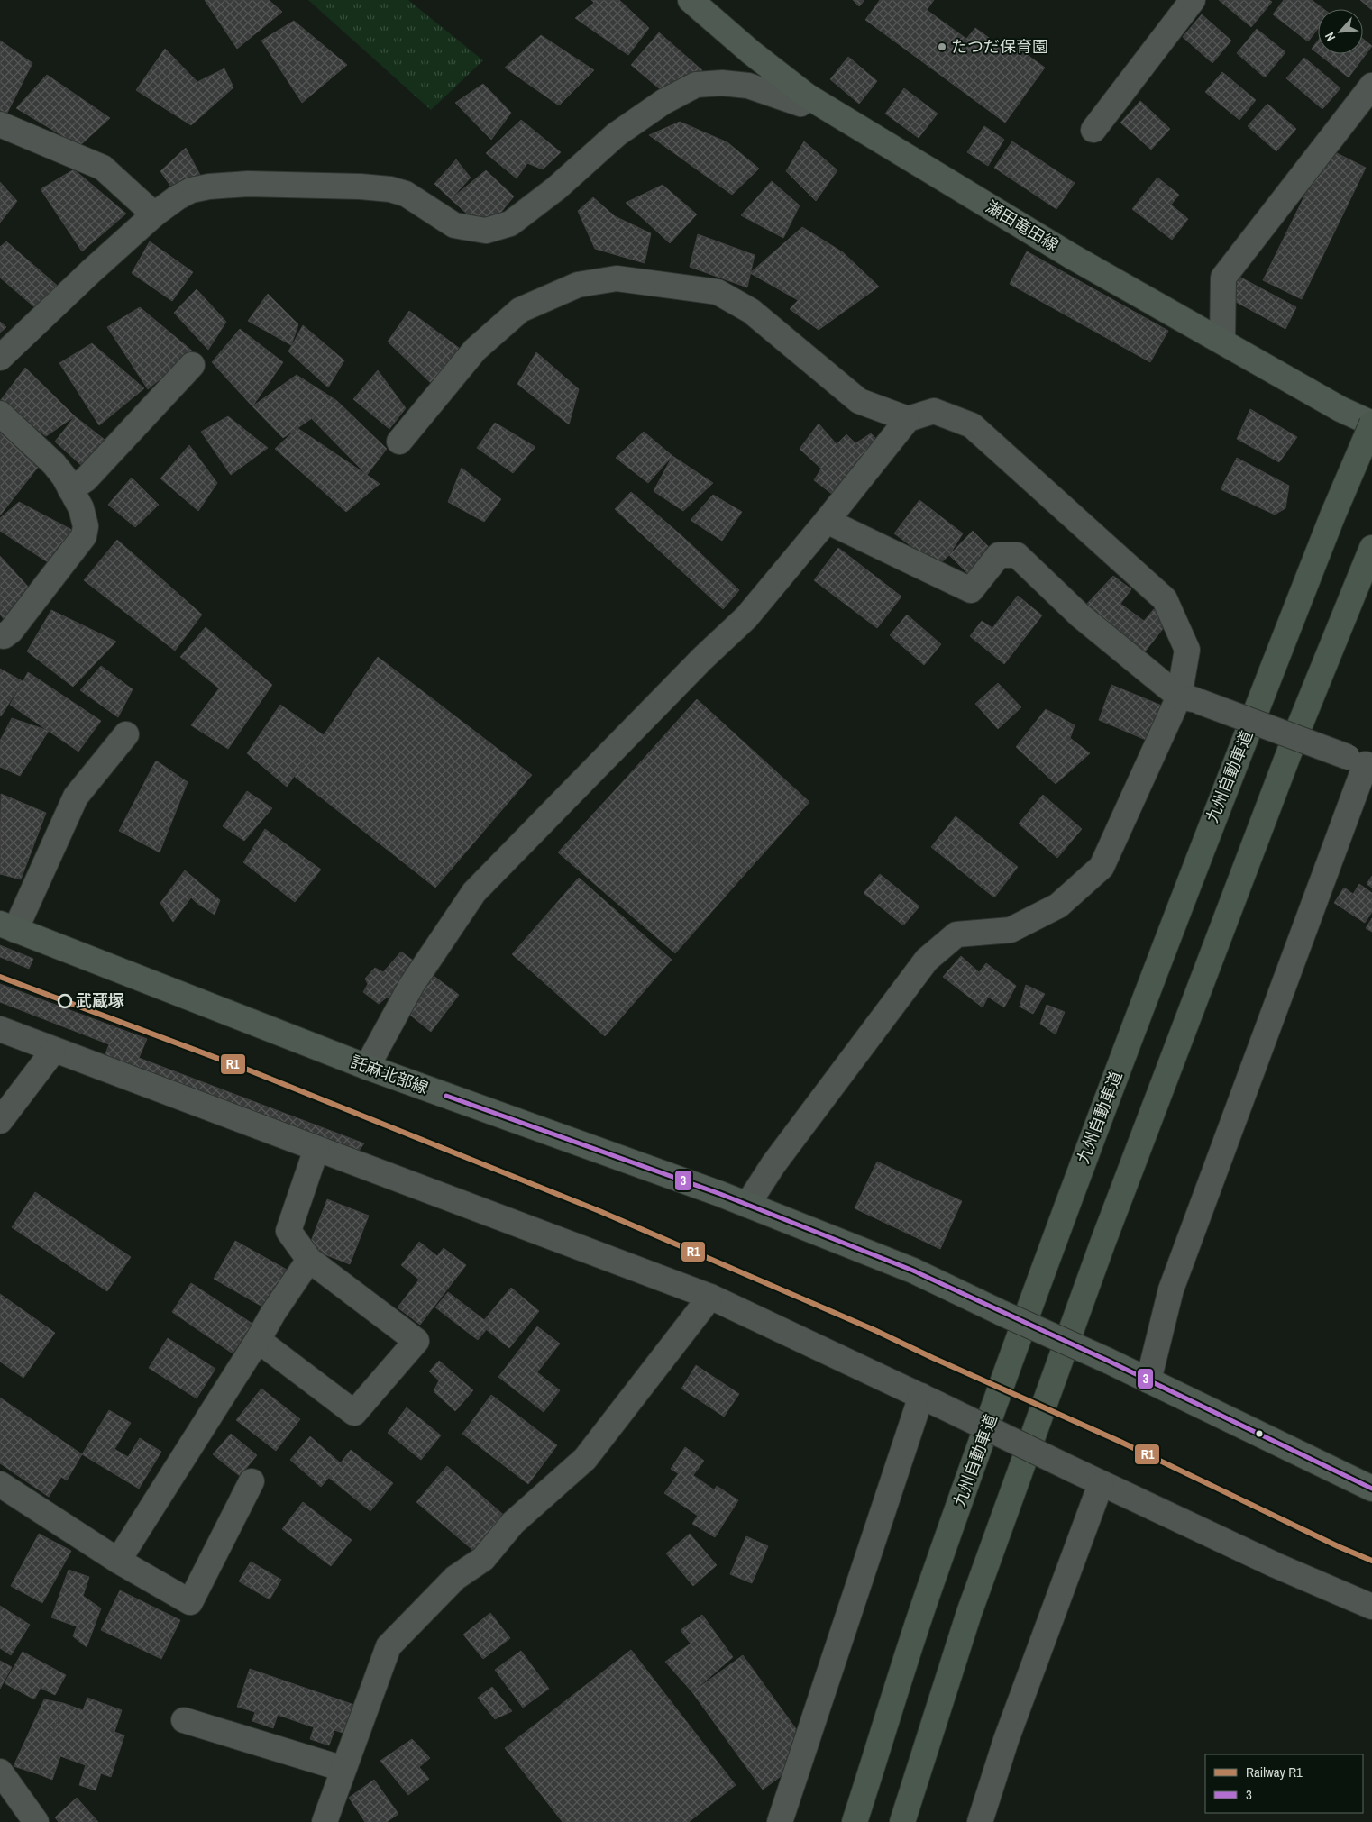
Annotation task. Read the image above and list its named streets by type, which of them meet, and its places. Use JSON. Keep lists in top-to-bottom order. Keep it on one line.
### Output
{"streets":{"highway":["九州自動車道"],"main road":["瀬田竜田線","託麻北部線"]},"crossings":[["瀬田竜田線","九州自動車道"]],"places":["たつだ保育園","武蔵塚"],"lines":["rail line R1","transit line 3"],"legend":["Railway R1","3"],"north":"bottom left"}
